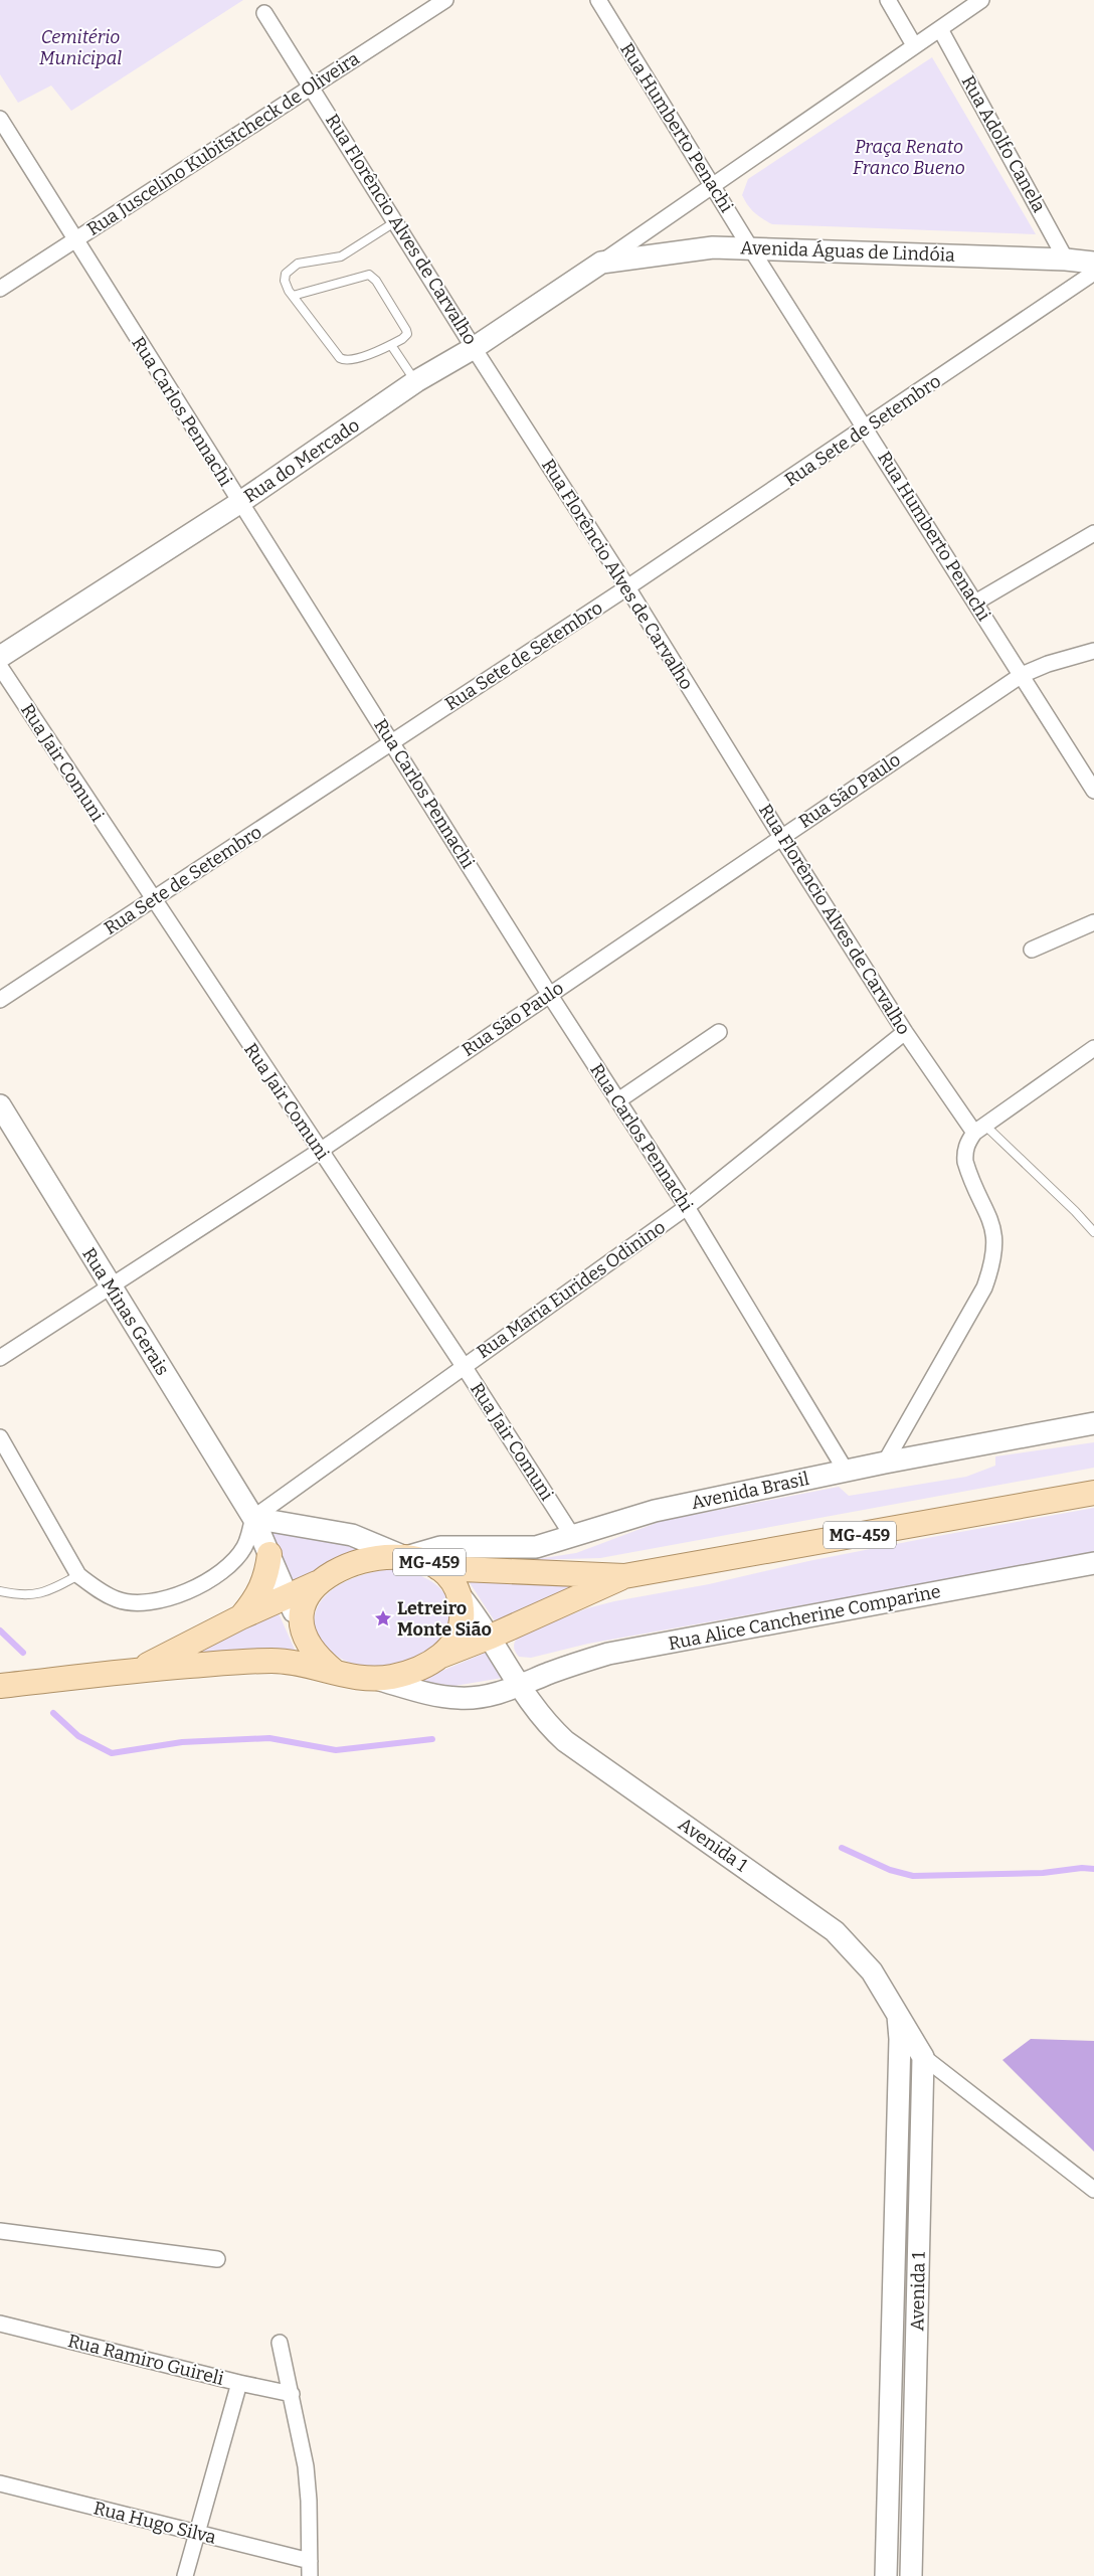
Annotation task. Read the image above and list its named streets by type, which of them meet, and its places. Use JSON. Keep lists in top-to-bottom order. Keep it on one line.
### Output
{"streets":{"main road":["MG-459"],"street":["Rua Humberto Penachi","Rua Juscelino Kubitstcheck de Oliveira","Rua Adolfo Canela","Rua Florêncio Alves de Carvalho","Avenida Águas de Lindóia","Rua Carlos Pennachi","Rua Sete de Setembro","Rua do Mercado","Rua Jair Comuni","Rua São Paulo","Rua Maria Eurides Odinino","Rua Minas Gerais","Avenida Brasil","Rua Alice Cancherine Comparine","Avenida 1","Rua Ramiro Guireli","Rua Hugo Silva"]},"crossings":[["Rua Humberto Penachi","Avenida Águas de Lindóia"],["Rua Humberto Penachi","Rua Sete de Setembro"],["Rua Humberto Penachi","Rua São Paulo"],["Rua Juscelino Kubitstcheck de Oliveira","Rua Florêncio Alves de Carvalho"],["Rua Juscelino Kubitstcheck de Oliveira","Rua Carlos Pennachi"],["Rua Adolfo Canela","Avenida Águas de Lindóia"],["Rua Florêncio Alves de Carvalho","Rua Sete de Setembro"],["Rua Florêncio Alves de Carvalho","Rua do Mercado"],["Rua Florêncio Alves de Carvalho","Rua São Paulo"],["Rua Florêncio Alves de Carvalho","Rua Maria Eurides Odinino"],["Avenida Águas de Lindóia","Rua do Mercado"],["Rua Carlos Pennachi","Rua Sete de Setembro"],["Rua Carlos Pennachi","Rua do Mercado"],["Rua Carlos Pennachi","Rua São Paulo"],["Rua Carlos Pennachi","Rua Maria Eurides Odinino"],["Rua Carlos Pennachi","Avenida Brasil"],["Rua Sete de Setembro","Rua Jair Comuni"],["Rua Jair Comuni","Rua São Paulo"],["Rua Jair Comuni","Rua Maria Eurides Odinino"],["Rua Jair Comuni","Avenida Brasil"],["Rua São Paulo","Rua Minas Gerais"],["Rua Maria Eurides Odinino","Rua Minas Gerais"],["Rua Minas Gerais","Avenida Brasil"],["Rua Minas Gerais","MG-459"],["Rua Minas Gerais","Rua Alice Cancherine Comparine"],["Rua Minas Gerais","Avenida 1"],["Avenida Brasil","MG-459"],["Avenida Brasil","Rua Alice Cancherine Comparine"],["Avenida Brasil","Avenida 1"],["MG-459","Rua Alice Cancherine Comparine"],["MG-459","Avenida 1"],["Rua Alice Cancherine Comparine","Avenida 1"]],"parks":["Cemitério Municipal","Praça Renato Franco Bueno"],"places":{"place":["Letreiro Monte Sião"]}}
